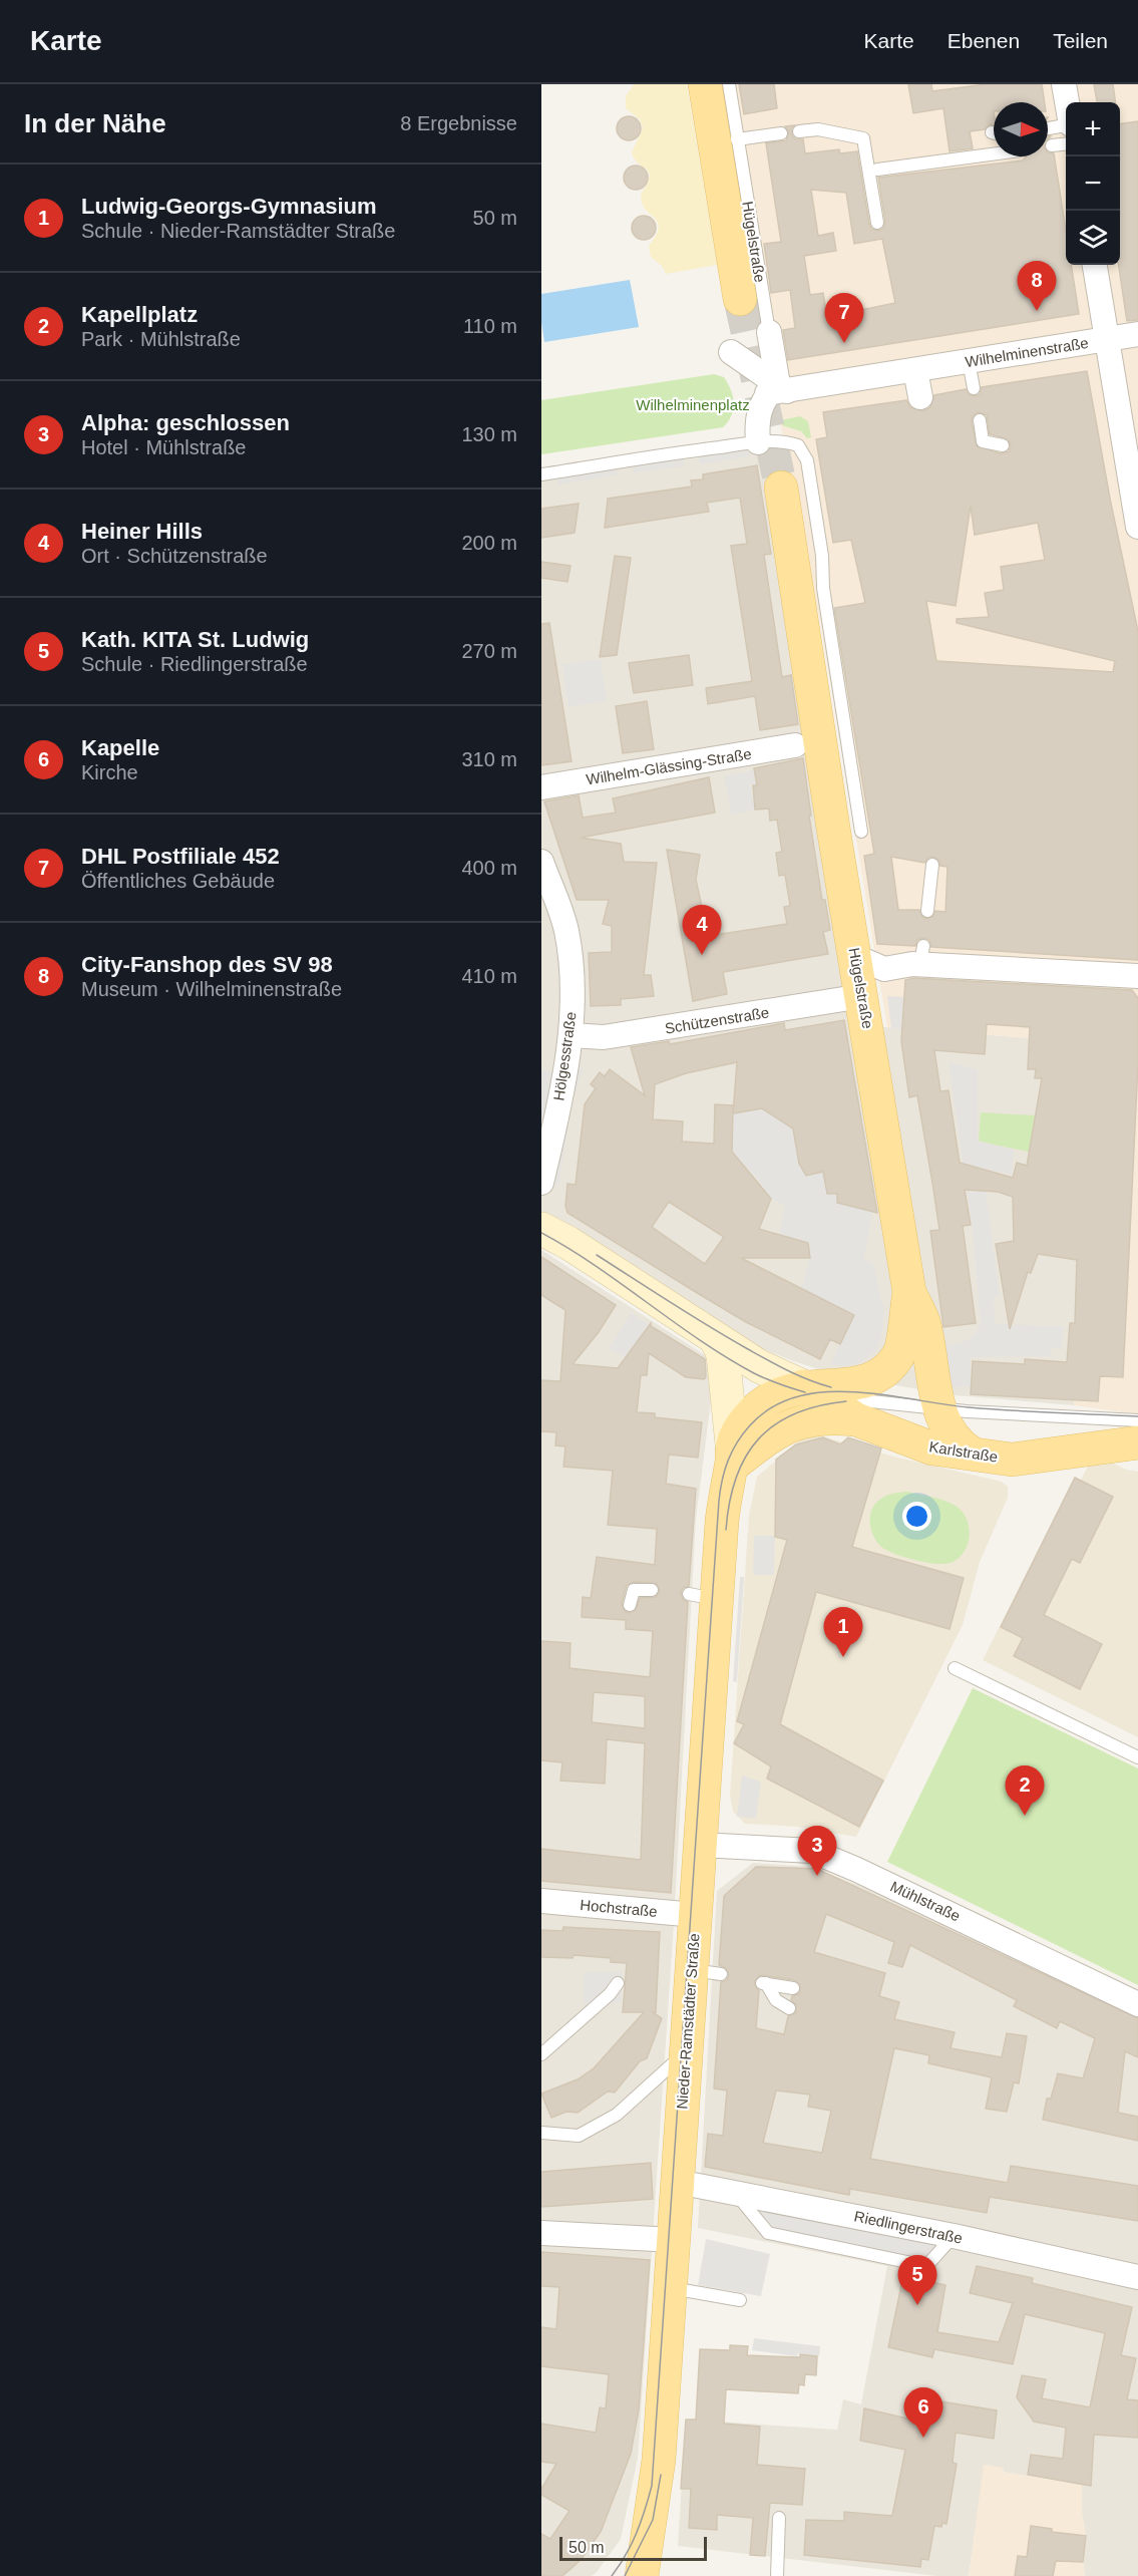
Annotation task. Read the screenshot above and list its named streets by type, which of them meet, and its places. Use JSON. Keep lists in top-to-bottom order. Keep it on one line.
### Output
{"streets":{"main road":["Hügelstraße","Karlstraße","Nieder-Ramstädter Straße"],"street":["Wilhelminenstraße","Wilhelm-Glässing-Straße","Schützenstraße","Hölgesstraße","Mühlstraße","Hochstraße","Riedlingerstraße"]},"crossings":[["Hügelstraße","Wilhelminenstraße"],["Hügelstraße","Schützenstraße"],["Hügelstraße","Karlstraße"],["Schützenstraße","Hölgesstraße"],["Karlstraße","Nieder-Ramstädter Straße"],["Mühlstraße","Nieder-Ramstädter Straße"],["Hochstraße","Nieder-Ramstädter Straße"],["Nieder-Ramstädter Straße","Riedlingerstraße"]],"parks":["Wilhelminenplatz"],"scale_bar":"50 m","north":"right","page":{"header":"Karte","nav":["Karte","Ebenen","Teilen"],"heading":["In der Nähe","8 Ergebnisse"],"map_buttons":["+","−"],"list":[{"mark":"1","name":"Ludwig-Georgs-Gymnasium","note":"Schule · Nieder-Ramstädter Straße","value":"50 m"},{"mark":"2","name":"Kapellplatz","note":"Park · Mühlstraße","value":"110 m"},{"mark":"3","name":"Alpha: geschlossen","note":"Hotel · Mühlstraße","value":"130 m"},{"mark":"4","name":"Heiner Hills","note":"Ort · Schützenstraße","value":"200 m"},{"mark":"5","name":"Kath. KITA St. Ludwig","note":"Schule · Riedlingerstraße","value":"270 m"},{"mark":"6","name":"Kapelle","note":"Kirche","value":"310 m"},{"mark":"7","name":"DHL Postfiliale 452","note":"Öffentliches Gebäude","value":"400 m"},{"mark":"8","name":"City-Fanshop des SV 98","note":"Museum · Wilhelminenstraße","value":"410 m"}],"pins":["8","7","4","1","2","3","5","6"],"scale":"50 m"}}
